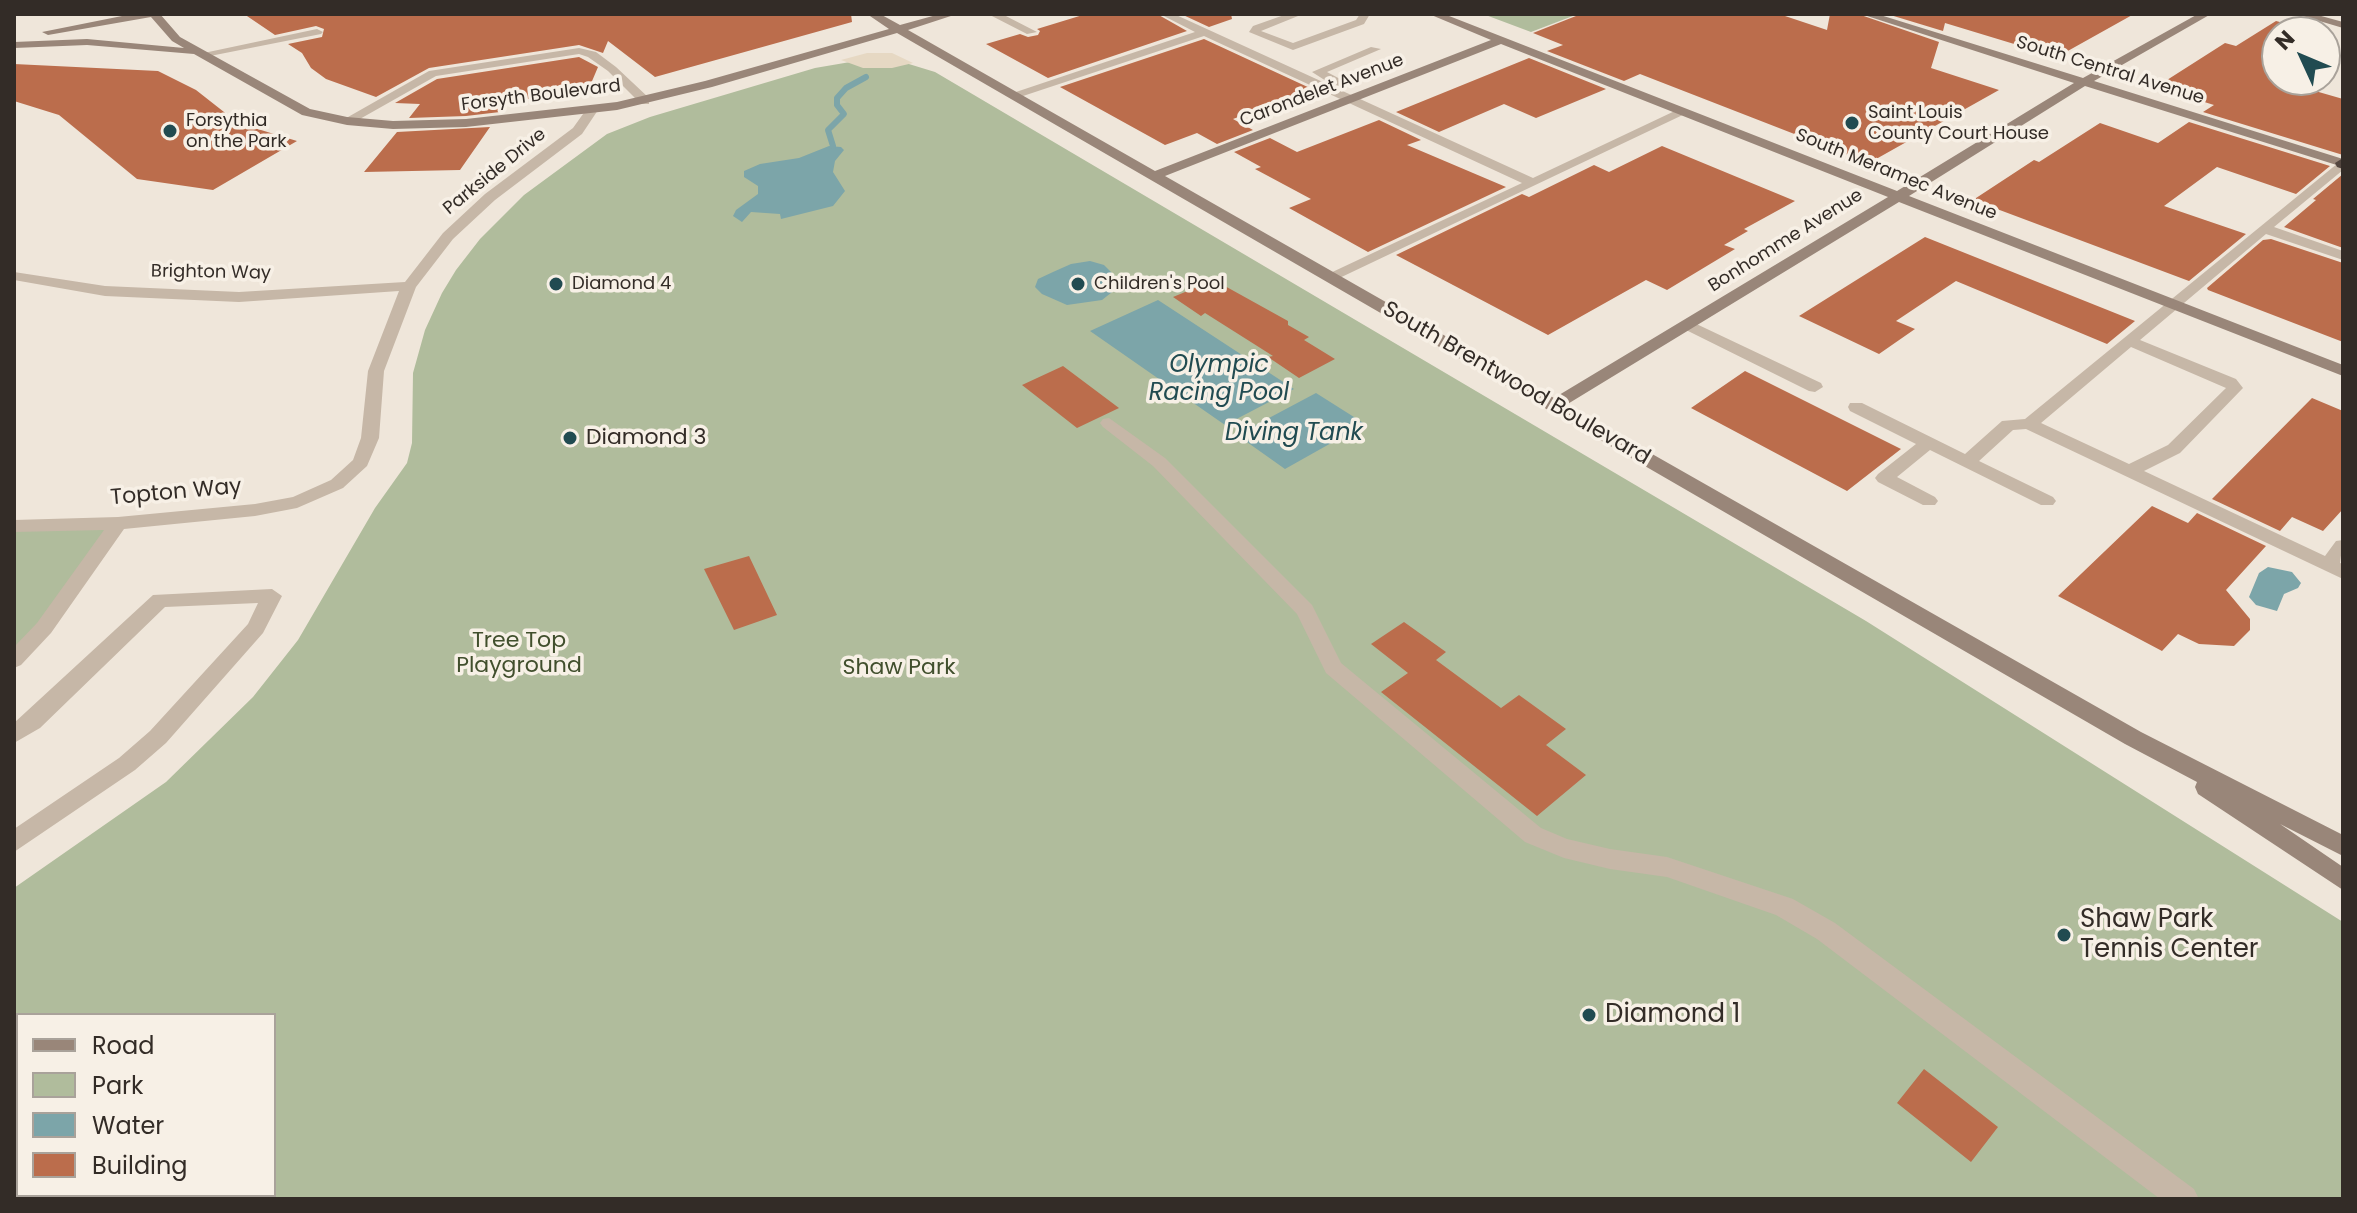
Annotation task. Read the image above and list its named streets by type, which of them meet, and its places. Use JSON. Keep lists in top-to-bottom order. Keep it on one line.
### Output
{"streets":{"street":["South Central Avenue","Carondelet Avenue","Forsyth Boulevard","Parkside Drive","South Meramec Avenue","Bonhomme Avenue","Brighton Way","South Brentwood Boulevard","Topton Way"]},"crossings":[["South Central Avenue","Bonhomme Avenue"],["Carondelet Avenue","South Meramec Avenue"],["Carondelet Avenue","South Brentwood Boulevard"],["Forsyth Boulevard","Parkside Drive"],["Forsyth Boulevard","South Brentwood Boulevard"],["Parkside Drive","Brighton Way"],["Parkside Drive","Topton Way"],["South Meramec Avenue","Bonhomme Avenue"],["Bonhomme Avenue","South Brentwood Boulevard"]],"water":["Olympic Racing Pool","Diving Tank"],"parks":["Tree Top Playground","Shaw Park"],"places":["Saint Louis County Court House","Forsythia on the Park","Diamond 4","Children's Pool","Diamond 3","Shaw Park Tennis Center","Diamond 1"],"legend":["Road","Park","Water","Building"],"north":"top left"}
